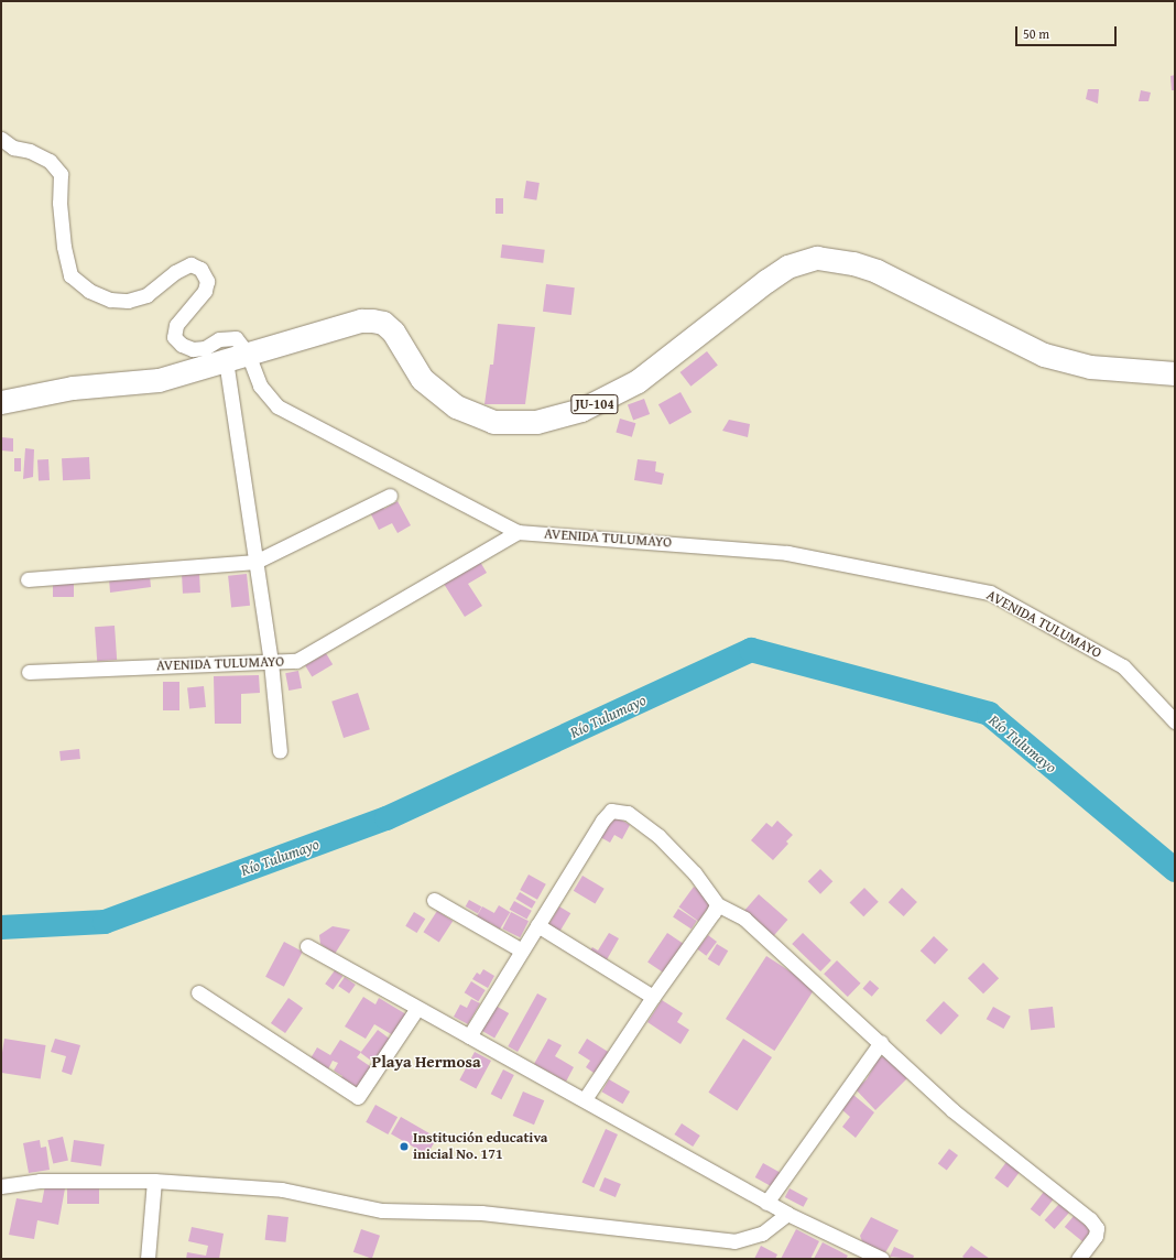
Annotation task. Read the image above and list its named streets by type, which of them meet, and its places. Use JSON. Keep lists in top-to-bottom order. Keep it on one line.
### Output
{"streets":{"main road":["JU-104"],"street":["AVENIDA TULUMAYO"]},"districts":["Playa Hermosa"],"water":["Río Tulumayo"],"places":["Institución educativa inicial No. 171"],"scale_bar":"50 m"}
